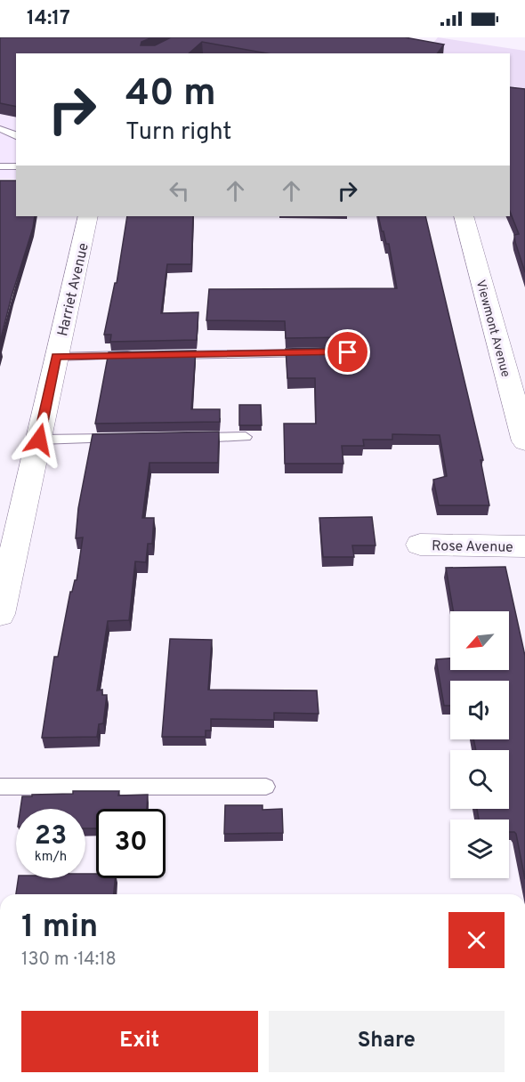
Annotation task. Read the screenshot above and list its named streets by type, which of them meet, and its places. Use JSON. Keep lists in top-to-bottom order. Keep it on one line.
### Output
{"streets":{"street":["Harriet Avenue","Viewmont Avenue","Rose Avenue"]},"north":"bottom left","page":{"status":"14:17","turn":["40 m","Turn right"],"speed":"23 km/h","limit":"30","heading":["1 min","130 m · 14:18"],"buttons":["Exit","Share"]}}
